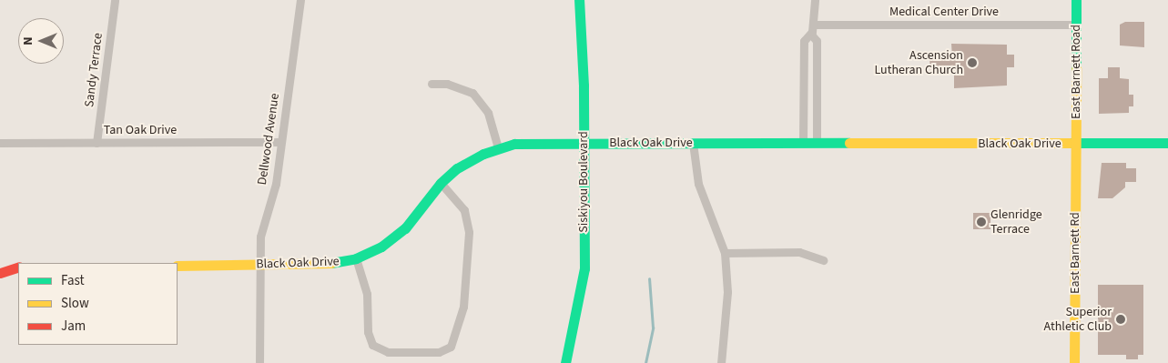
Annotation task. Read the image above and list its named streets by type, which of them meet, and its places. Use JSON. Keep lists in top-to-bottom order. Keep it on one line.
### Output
{"streets":{"street":["Medical Center Drive","Sandy Terrace","East Barnett Road","Tan Oak Drive","Dellwood Avenue","Black Oak Drive","Siskiyou Boulevard","East Barnett Rd"]},"crossings":[["Medical Center Drive","East Barnett Road"],["Sandy Terrace","Tan Oak Drive"],["East Barnett Road","Black Oak Drive"],["East Barnett Road","East Barnett Rd"],["Tan Oak Drive","Dellwood Avenue"],["Dellwood Avenue","Black Oak Drive"],["Black Oak Drive","Siskiyou Boulevard"],["Black Oak Drive","East Barnett Rd"]],"places":["Ascension Lutheran Church","Glenridge Terrace","Superior Athletic Club"],"legend":["Fast","Slow","Jam"],"north":"left"}
